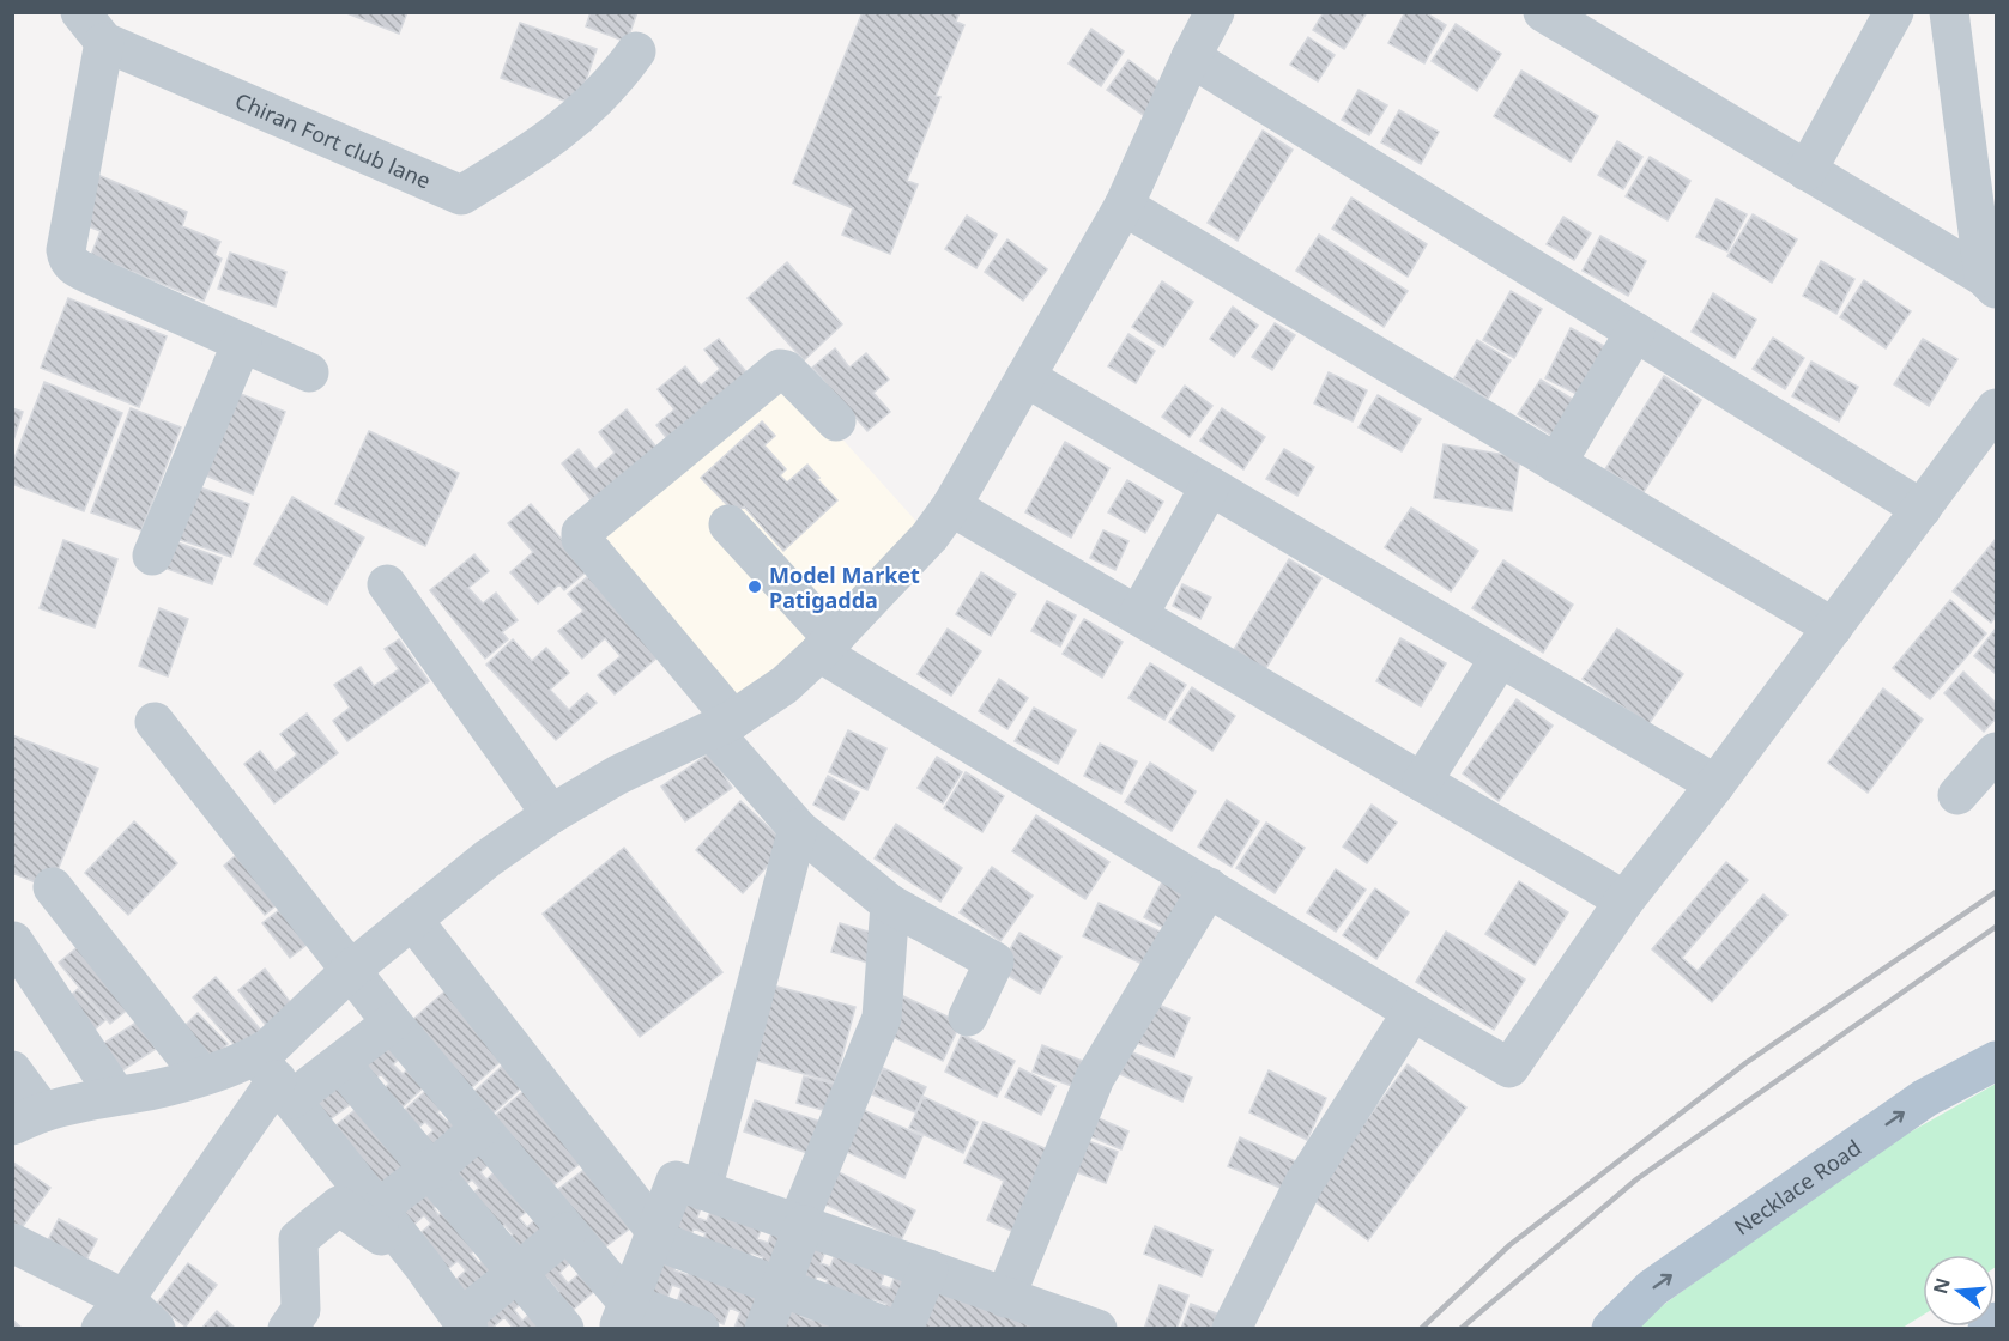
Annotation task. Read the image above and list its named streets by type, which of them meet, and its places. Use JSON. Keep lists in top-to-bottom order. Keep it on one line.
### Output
{"streets":{"main road":["Necklace Road"],"street":["Chiran Fort club lane"]},"one_way":["Necklace Road"],"places":["Model Market Patigadda"],"north":"left"}
